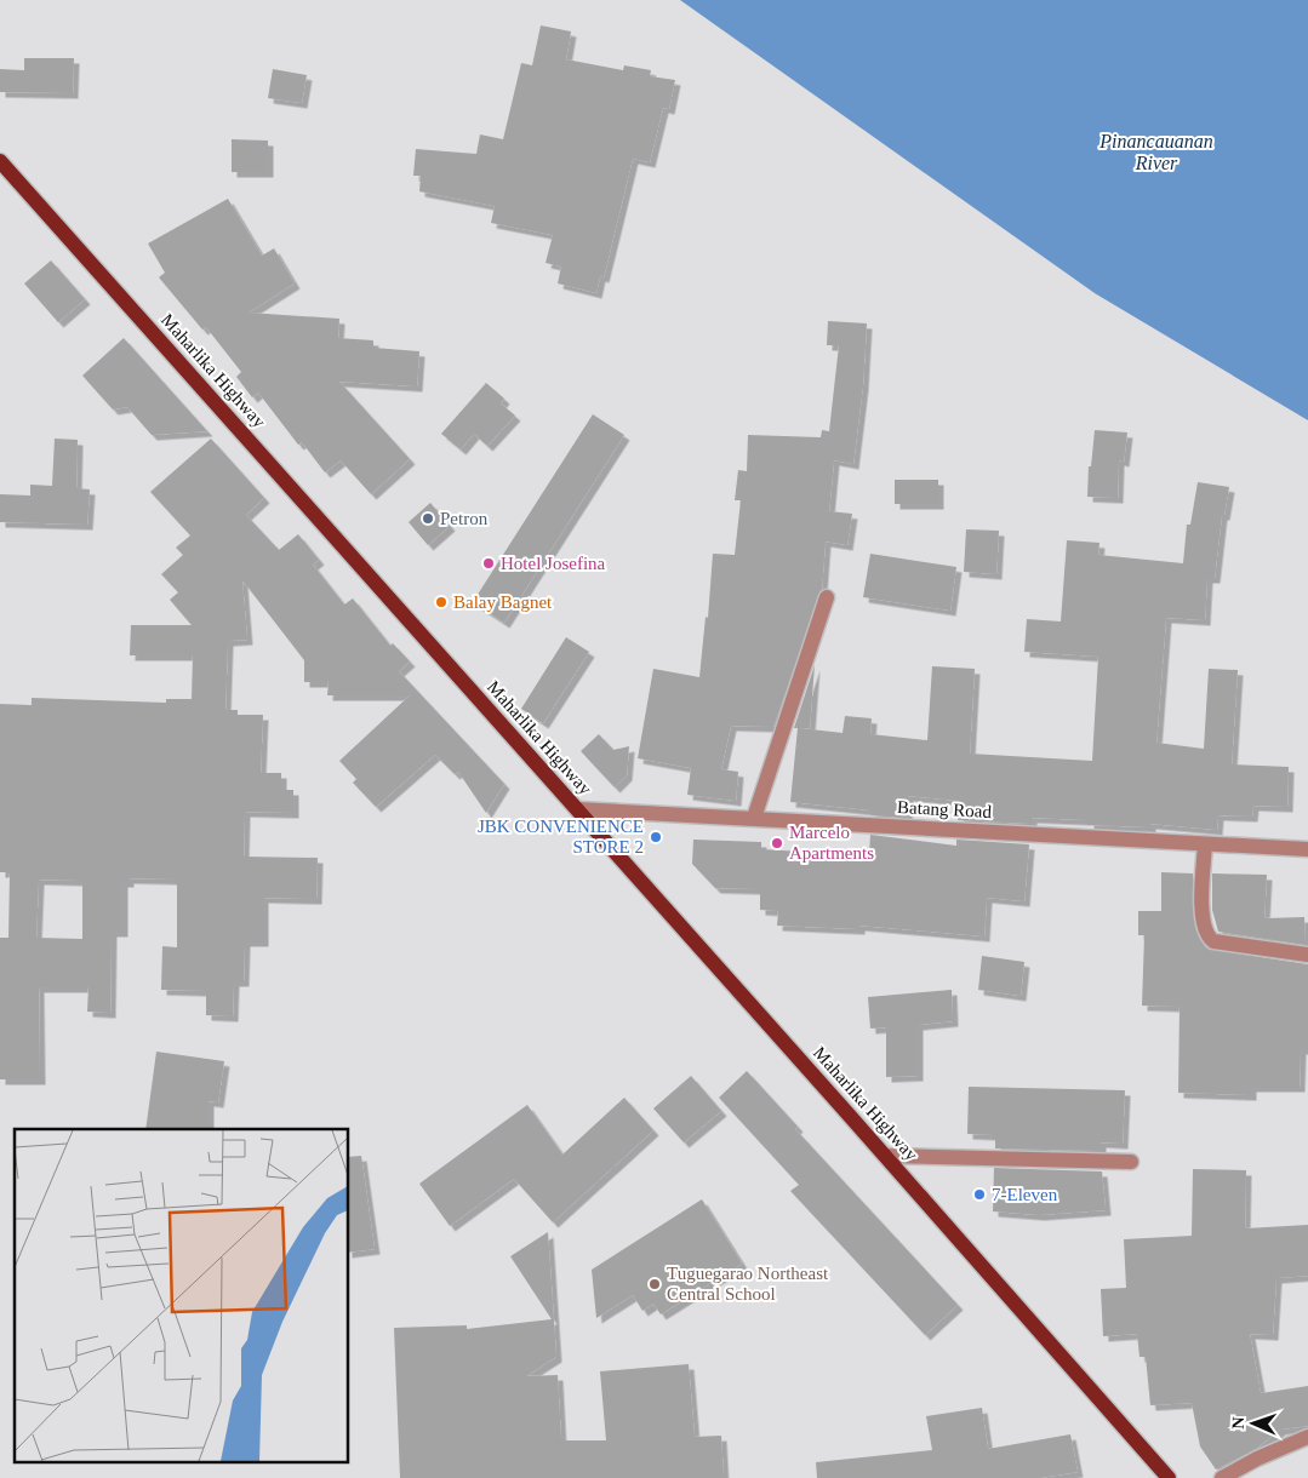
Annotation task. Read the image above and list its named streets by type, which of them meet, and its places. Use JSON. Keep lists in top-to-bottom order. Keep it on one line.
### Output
{"streets":{"main road":["Maharlika Highway"],"street":["Batang Road"]},"crossings":[["Maharlika Highway","Batang Road"]],"water":["Pinancauanan River"],"places":["Petron","Hotel Josefina","Balay Bagnet","JBK CONVENIENCE STORE 2","Marcelo Apartments","7-Eleven","Tuguegarao Northeast Central School"],"north":"left"}
